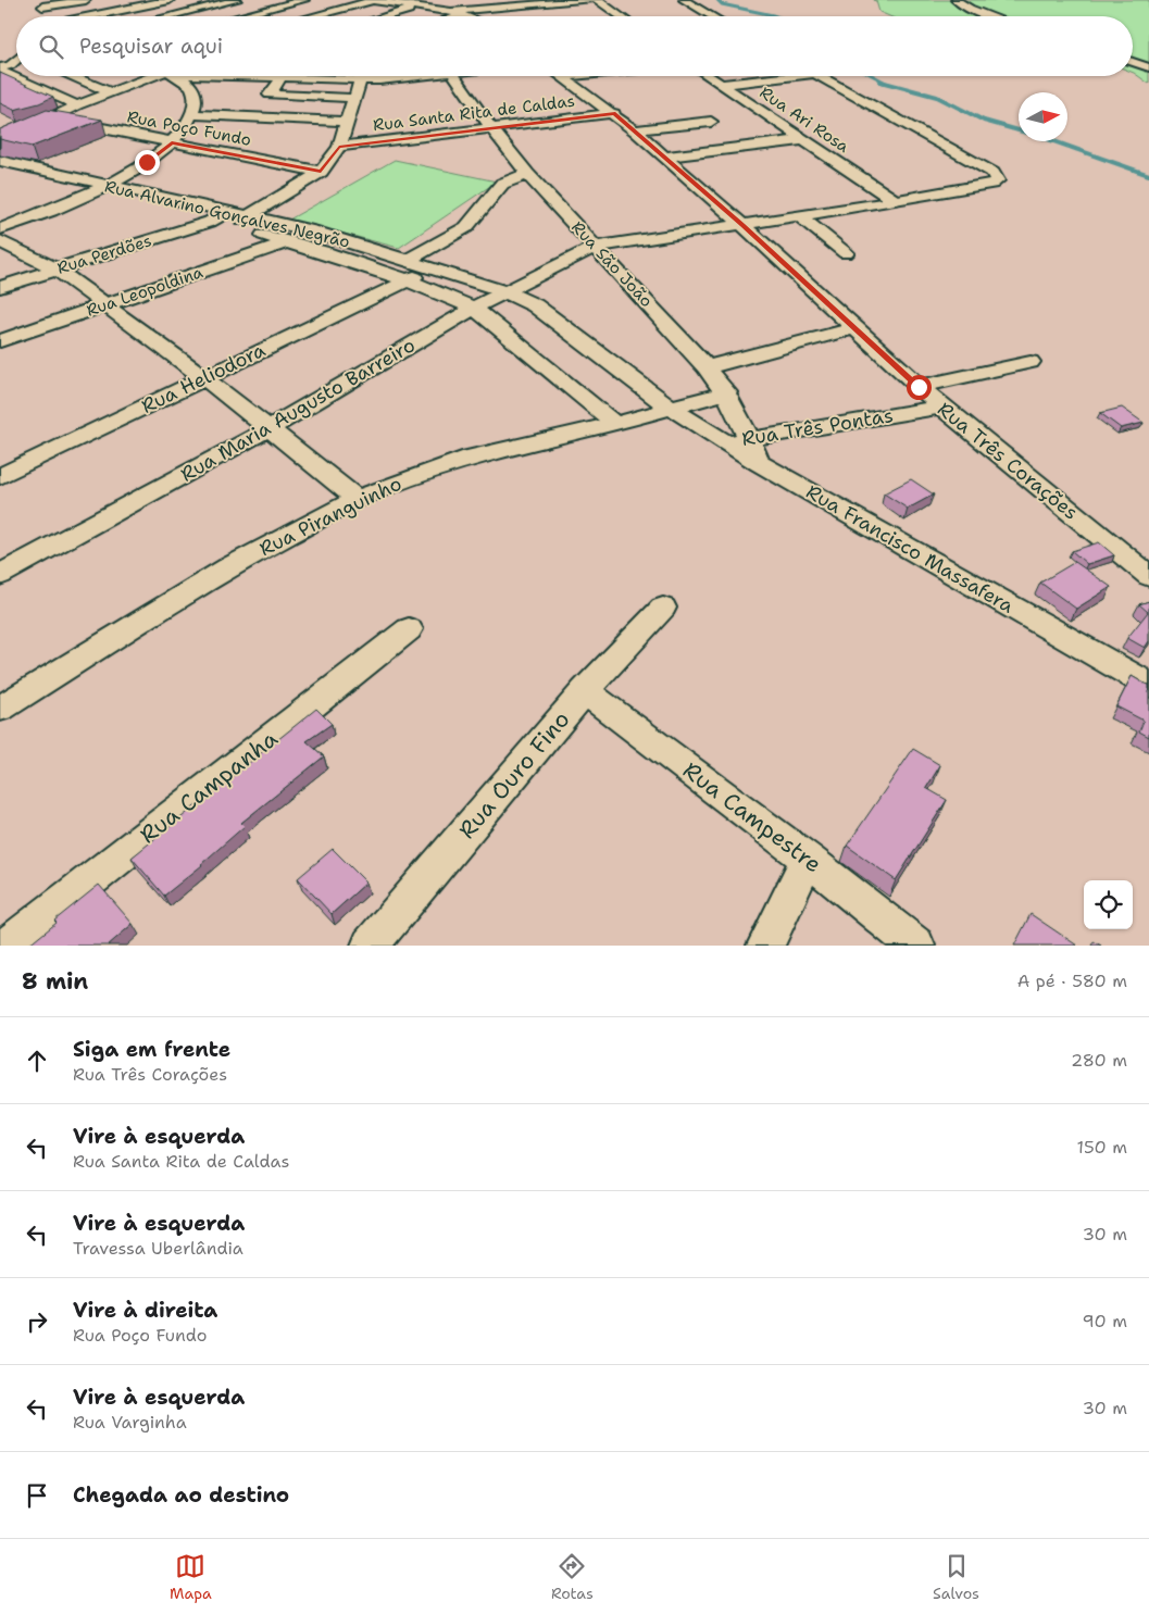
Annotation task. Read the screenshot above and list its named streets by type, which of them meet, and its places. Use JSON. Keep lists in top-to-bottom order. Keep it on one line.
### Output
{"streets":{"street":["Rua Santa Rita de Caldas","Rua Ari Rosa","Rua Poço Fundo","Rua Alvarino Gonçalves Negrão","Rua Perdões","Rua São João","Rua Leopoldina","Rua Heliodora","Rua Maria Augusto Barreiro","Rua Três Pontas","Rua Três Corações","Rua Piranguinho","Rua Francisco Massafera","Rua Ouro Fino","Rua Campanha","Rua Campestre"]},"crossings":[["Rua Santa Rita de Caldas","Rua São João"],["Rua Santa Rita de Caldas","Rua Três Corações"],["Rua Ari Rosa","Rua Maria Augusto Barreiro"],["Rua Alvarino Gonçalves Negrão","Rua Perdões"],["Rua Alvarino Gonçalves Negrão","Rua Leopoldina"],["Rua Alvarino Gonçalves Negrão","Rua Heliodora"],["Rua Alvarino Gonçalves Negrão","Rua Maria Augusto Barreiro"],["Rua Alvarino Gonçalves Negrão","Rua Piranguinho"],["Rua Alvarino Gonçalves Negrão","Rua Francisco Massafera"],["Rua São João","Rua Maria Augusto Barreiro"],["Rua São João","Rua Três Pontas"],["Rua São João","Rua Piranguinho"],["Rua São João","Rua Francisco Massafera"],["Rua Maria Augusto Barreiro","Rua Três Corações"],["Rua Três Pontas","Rua Três Corações"],["Rua Três Pontas","Rua Francisco Massafera"],["Rua Piranguinho","Rua Francisco Massafera"],["Rua Ouro Fino","Rua Campestre"]],"north":"right","page":{"search":"Pesquisar aqui","heading":["8 min","A pé · 580 m"],"list":[["Siga em frente","Rua Três Corações","280 m"],["Vire à esquerda","Rua Santa Rita de Caldas","150 m"],["Vire à esquerda","Travessa Uberlândia","30 m"],["Vire à direita","Rua Poço Fundo","90 m"],["Vire à esquerda","Rua Varginha","30 m"],"Chegada ao destino"],"nav":["Mapa","Rotas","Salvos"]}}
